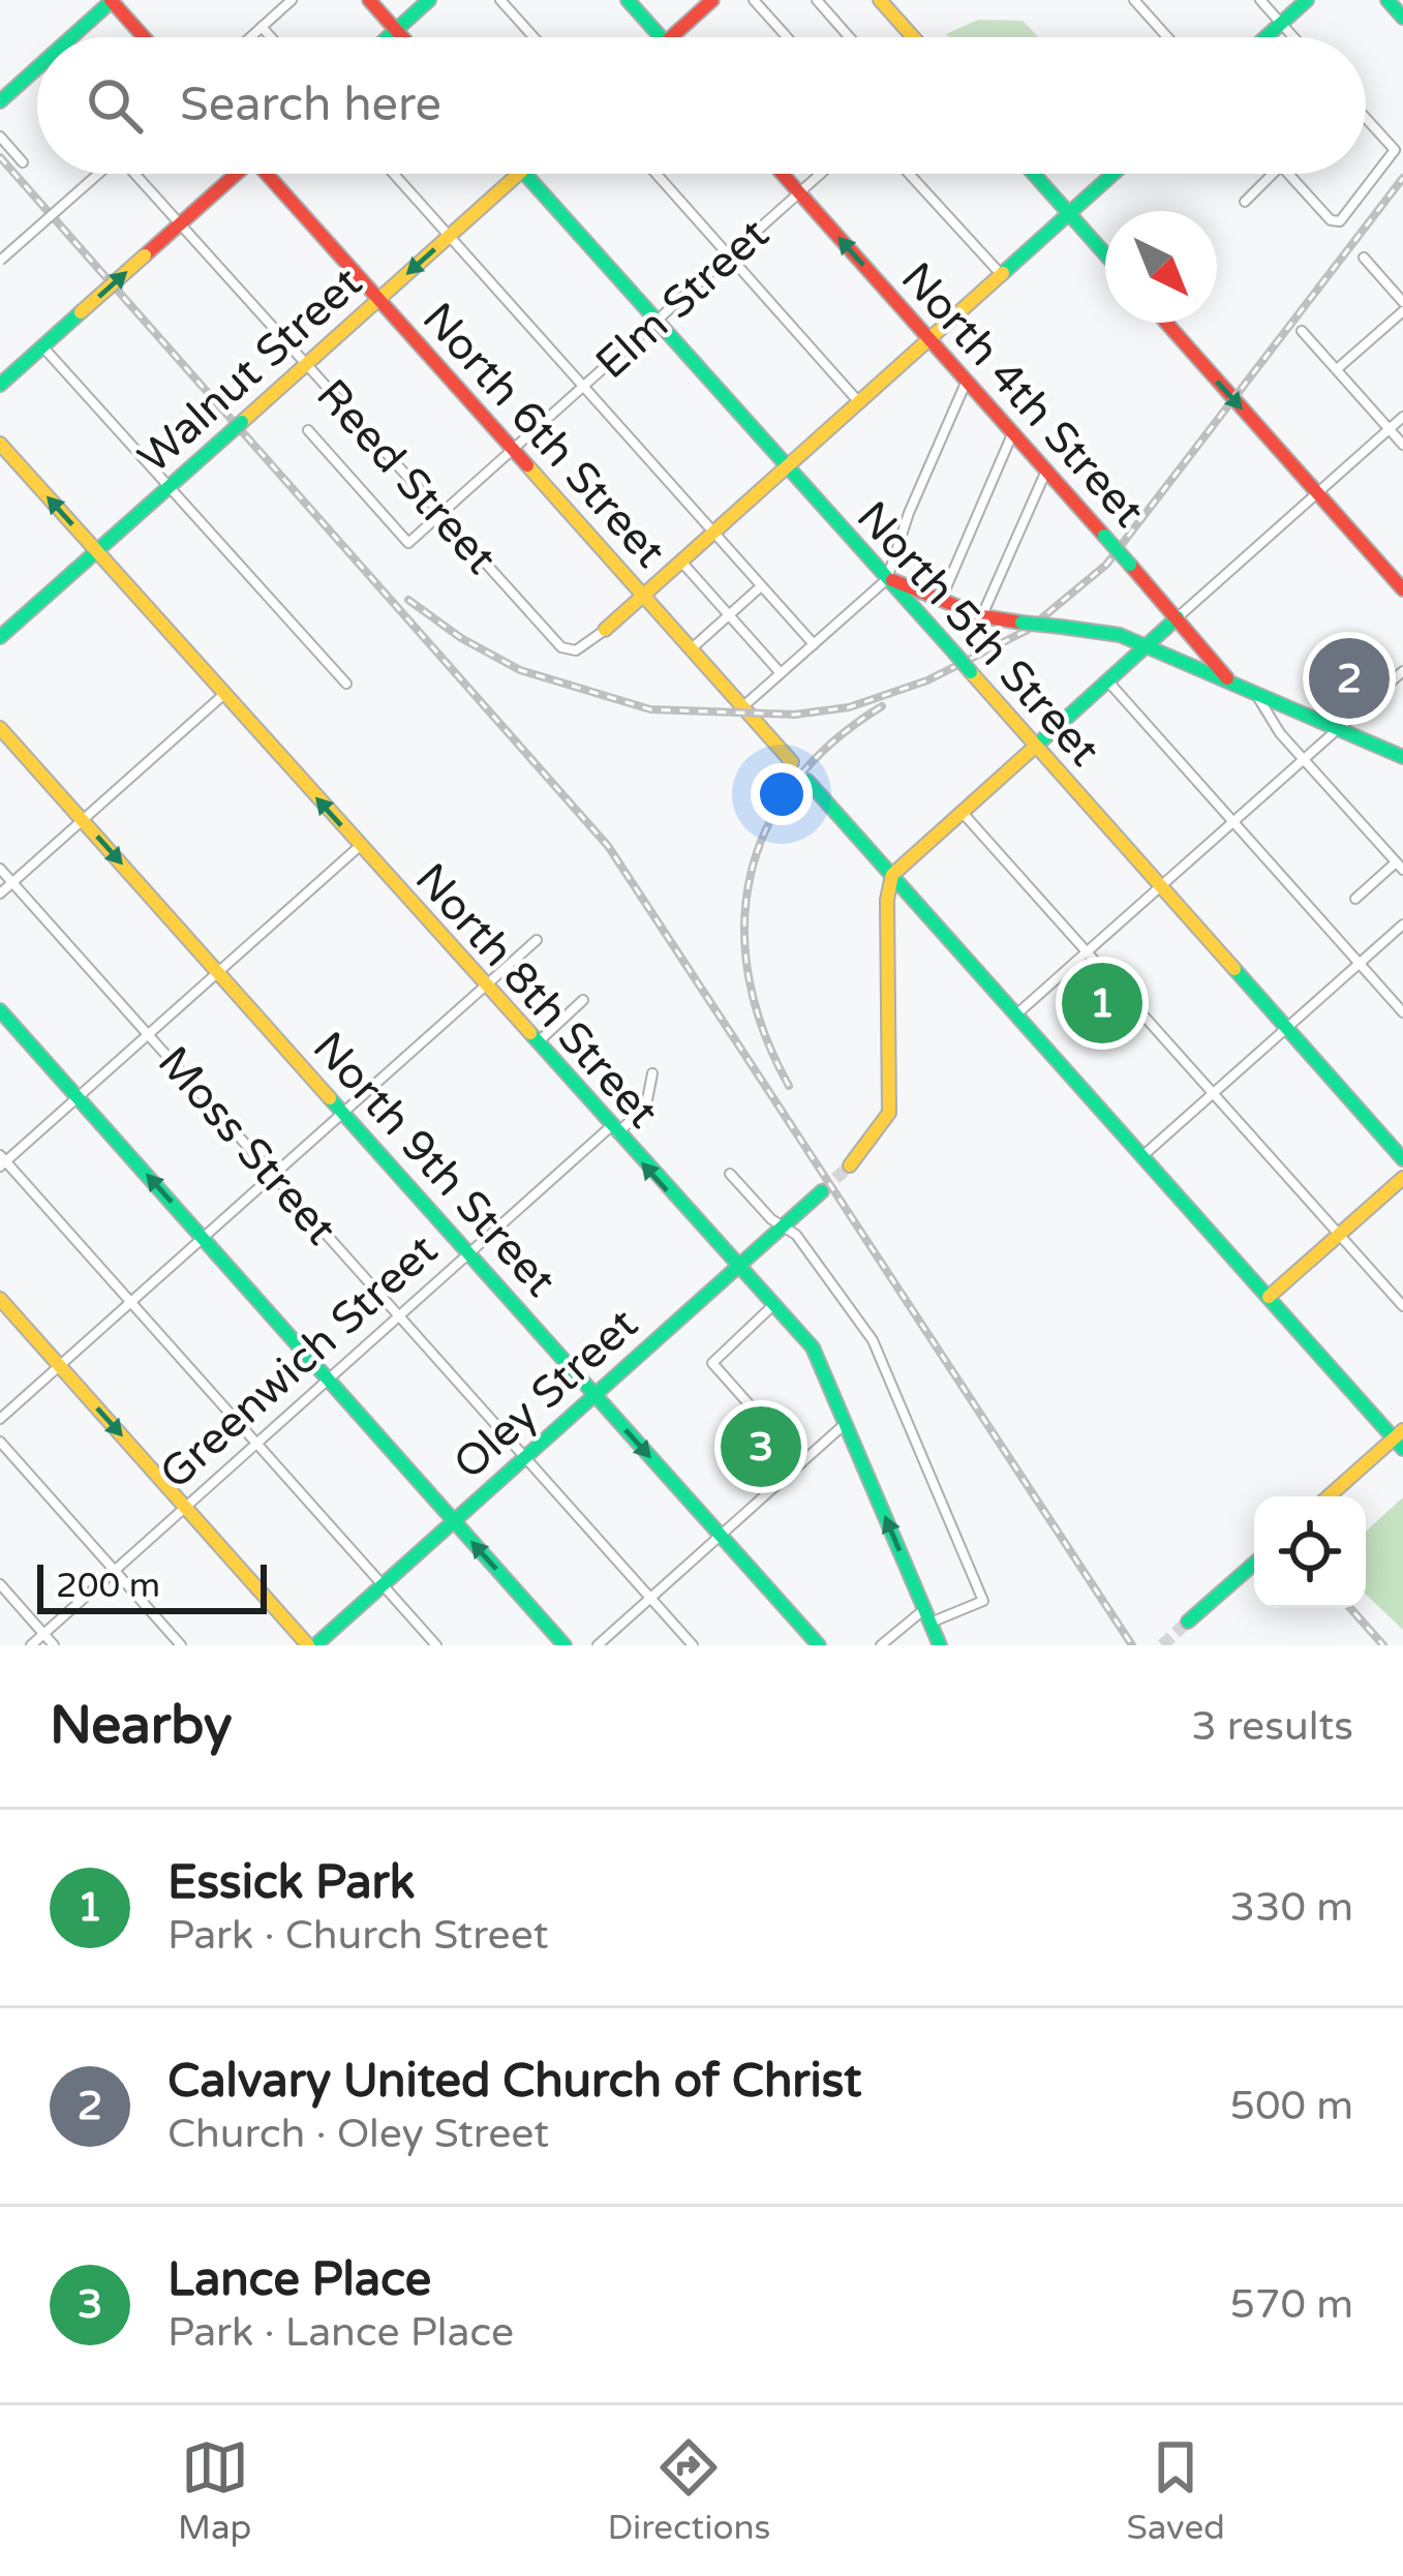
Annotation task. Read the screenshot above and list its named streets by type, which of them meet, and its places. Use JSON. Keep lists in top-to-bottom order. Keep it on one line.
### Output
{"streets":{"street":["Elm Street","Walnut Street","North 4th Street","North 6th Street","Reed Street","North 5th Street","North 8th Street","Moss Street","North 9th Street","Greenwich Street","Oley Street"]},"crossings":[["Elm Street","North 4th Street"],["Elm Street","North 6th Street"],["Elm Street","Reed Street"],["Elm Street","North 5th Street"],["Walnut Street","North 6th Street"],["Walnut Street","Reed Street"],["Walnut Street","North 8th Street"],["North 8th Street","Greenwich Street"],["North 8th Street","Oley Street"],["Moss Street","Greenwich Street"],["Moss Street","Oley Street"],["North 9th Street","Greenwich Street"],["North 9th Street","Oley Street"]],"scale_bar":"200 m","north":"bottom right","page":{"search":"Search here","pins":["2","1","3"],"scale":"200 m","heading":["Nearby","3 results"],"list":[{"mark":"1","name":"Essick Park","note":"Park · Church Street","value":"330 m"},{"mark":"2","name":"Calvary United Church of Christ","note":"Church · Oley Street","value":"500 m"},{"mark":"3","name":"Lance Place","note":"Park · Lance Place","value":"570 m"}],"nav":["Map","Directions","Saved"]}}
